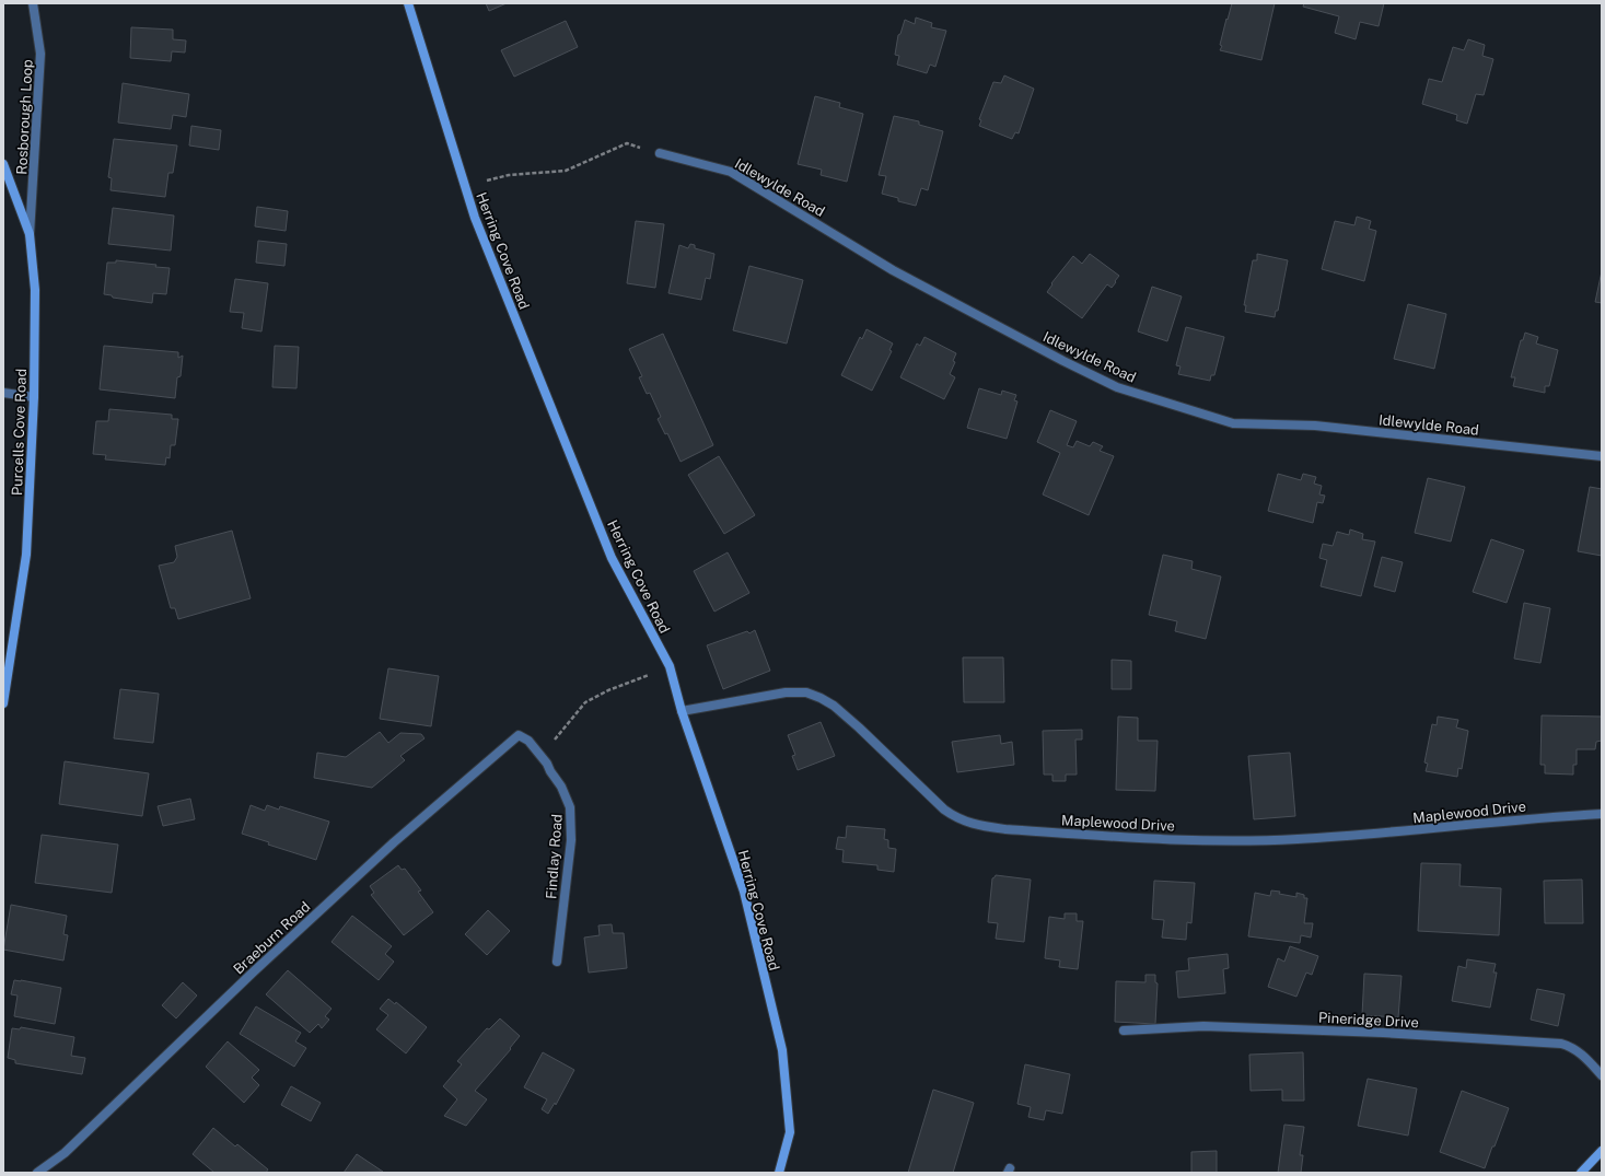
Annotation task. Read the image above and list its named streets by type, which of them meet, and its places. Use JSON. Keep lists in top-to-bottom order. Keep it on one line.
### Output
{"streets":{"main road":["Herring Cove Road","Purcells Cove Road"],"street":["Rosborough Loop","Idlewylde Road","Maplewood Drive","Findlay Road","Braeburn Road","Pineridge Drive"]},"crossings":[["Rosborough Loop","Purcells Cove Road"],["Herring Cove Road","Maplewood Drive"],["Findlay Road","Braeburn Road"]]}
